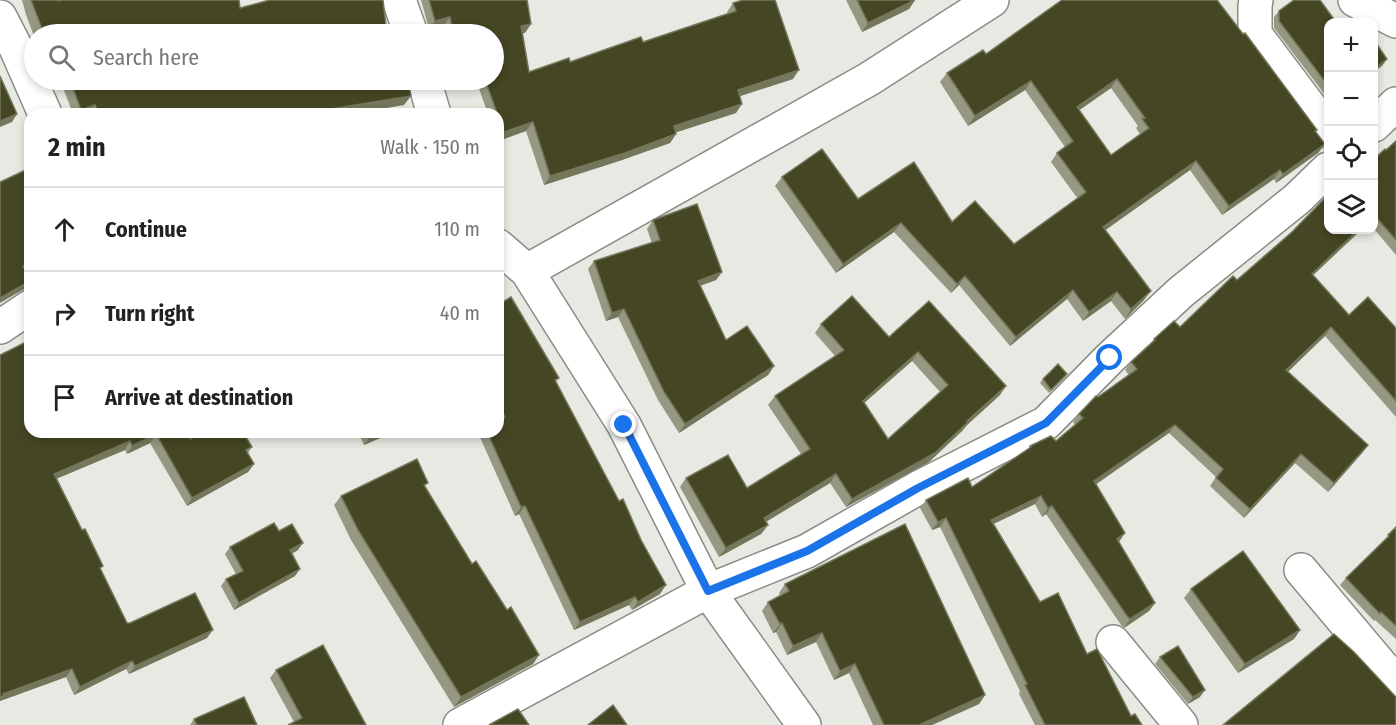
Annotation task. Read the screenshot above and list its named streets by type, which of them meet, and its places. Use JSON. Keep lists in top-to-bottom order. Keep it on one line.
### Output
{"page":{"map_buttons":["+","−"],"search":"Search here","heading":["2 min","Walk · 150 m"],"list":[["Continue","110 m"],["Turn right","40 m"],"Arrive at destination"]}}
